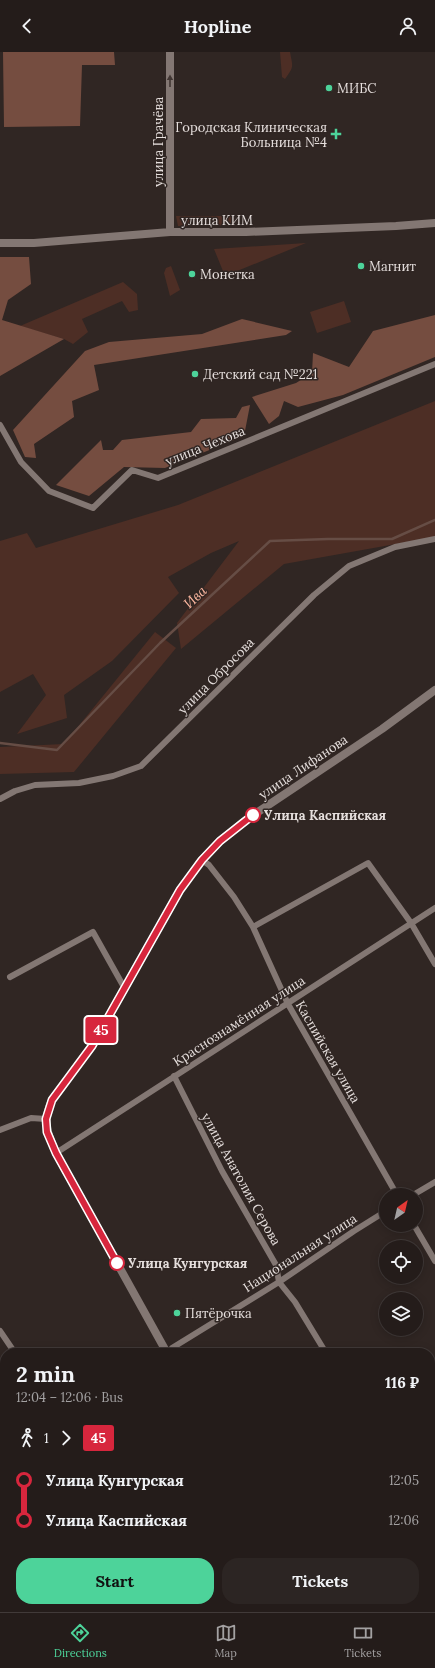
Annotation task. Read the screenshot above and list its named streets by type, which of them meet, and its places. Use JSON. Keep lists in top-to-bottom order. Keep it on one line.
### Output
{"streets":{"street":["улица Грачёва","улица КИМ","улица Чехова","улица Обросова","улица Лифанова","Краснознамённая улица","Каспийская улица","улица Анатолия Серова","Национальная улица"]},"crossings":[["улица Грачёва","улица КИМ"],["улица Лифанова","Каспийская улица"],["Краснознамённая улица","Каспийская улица"],["Краснознамённая улица","улица Анатолия Серова"],["улица Анатолия Серова","Национальная улица"]],"one_way":["улица Грачёва"],"water":["Ива"],"places":{"other":["МИБС","Магнит","Монетка","Детский сад №221","Улица Каспийская","Улица Кунгурская","Пятёрочка"],"health":["Городская Клиническая Больница №4"]},"lines":["bus line 45"],"north":"top right","page":{"header":"Hopline","on_map":"45","heading":["2 min","12:04 – 12:06 · Bus","116 ₽"],"legs":["1","45"],"list":[{"name":"Улица Кунгурская","value":"12:05"},{"name":"Улица Каспийская","value":"12:06"}],"buttons":["Start","Tickets"],"tabs":["Directions","Map","Tickets"]}}
